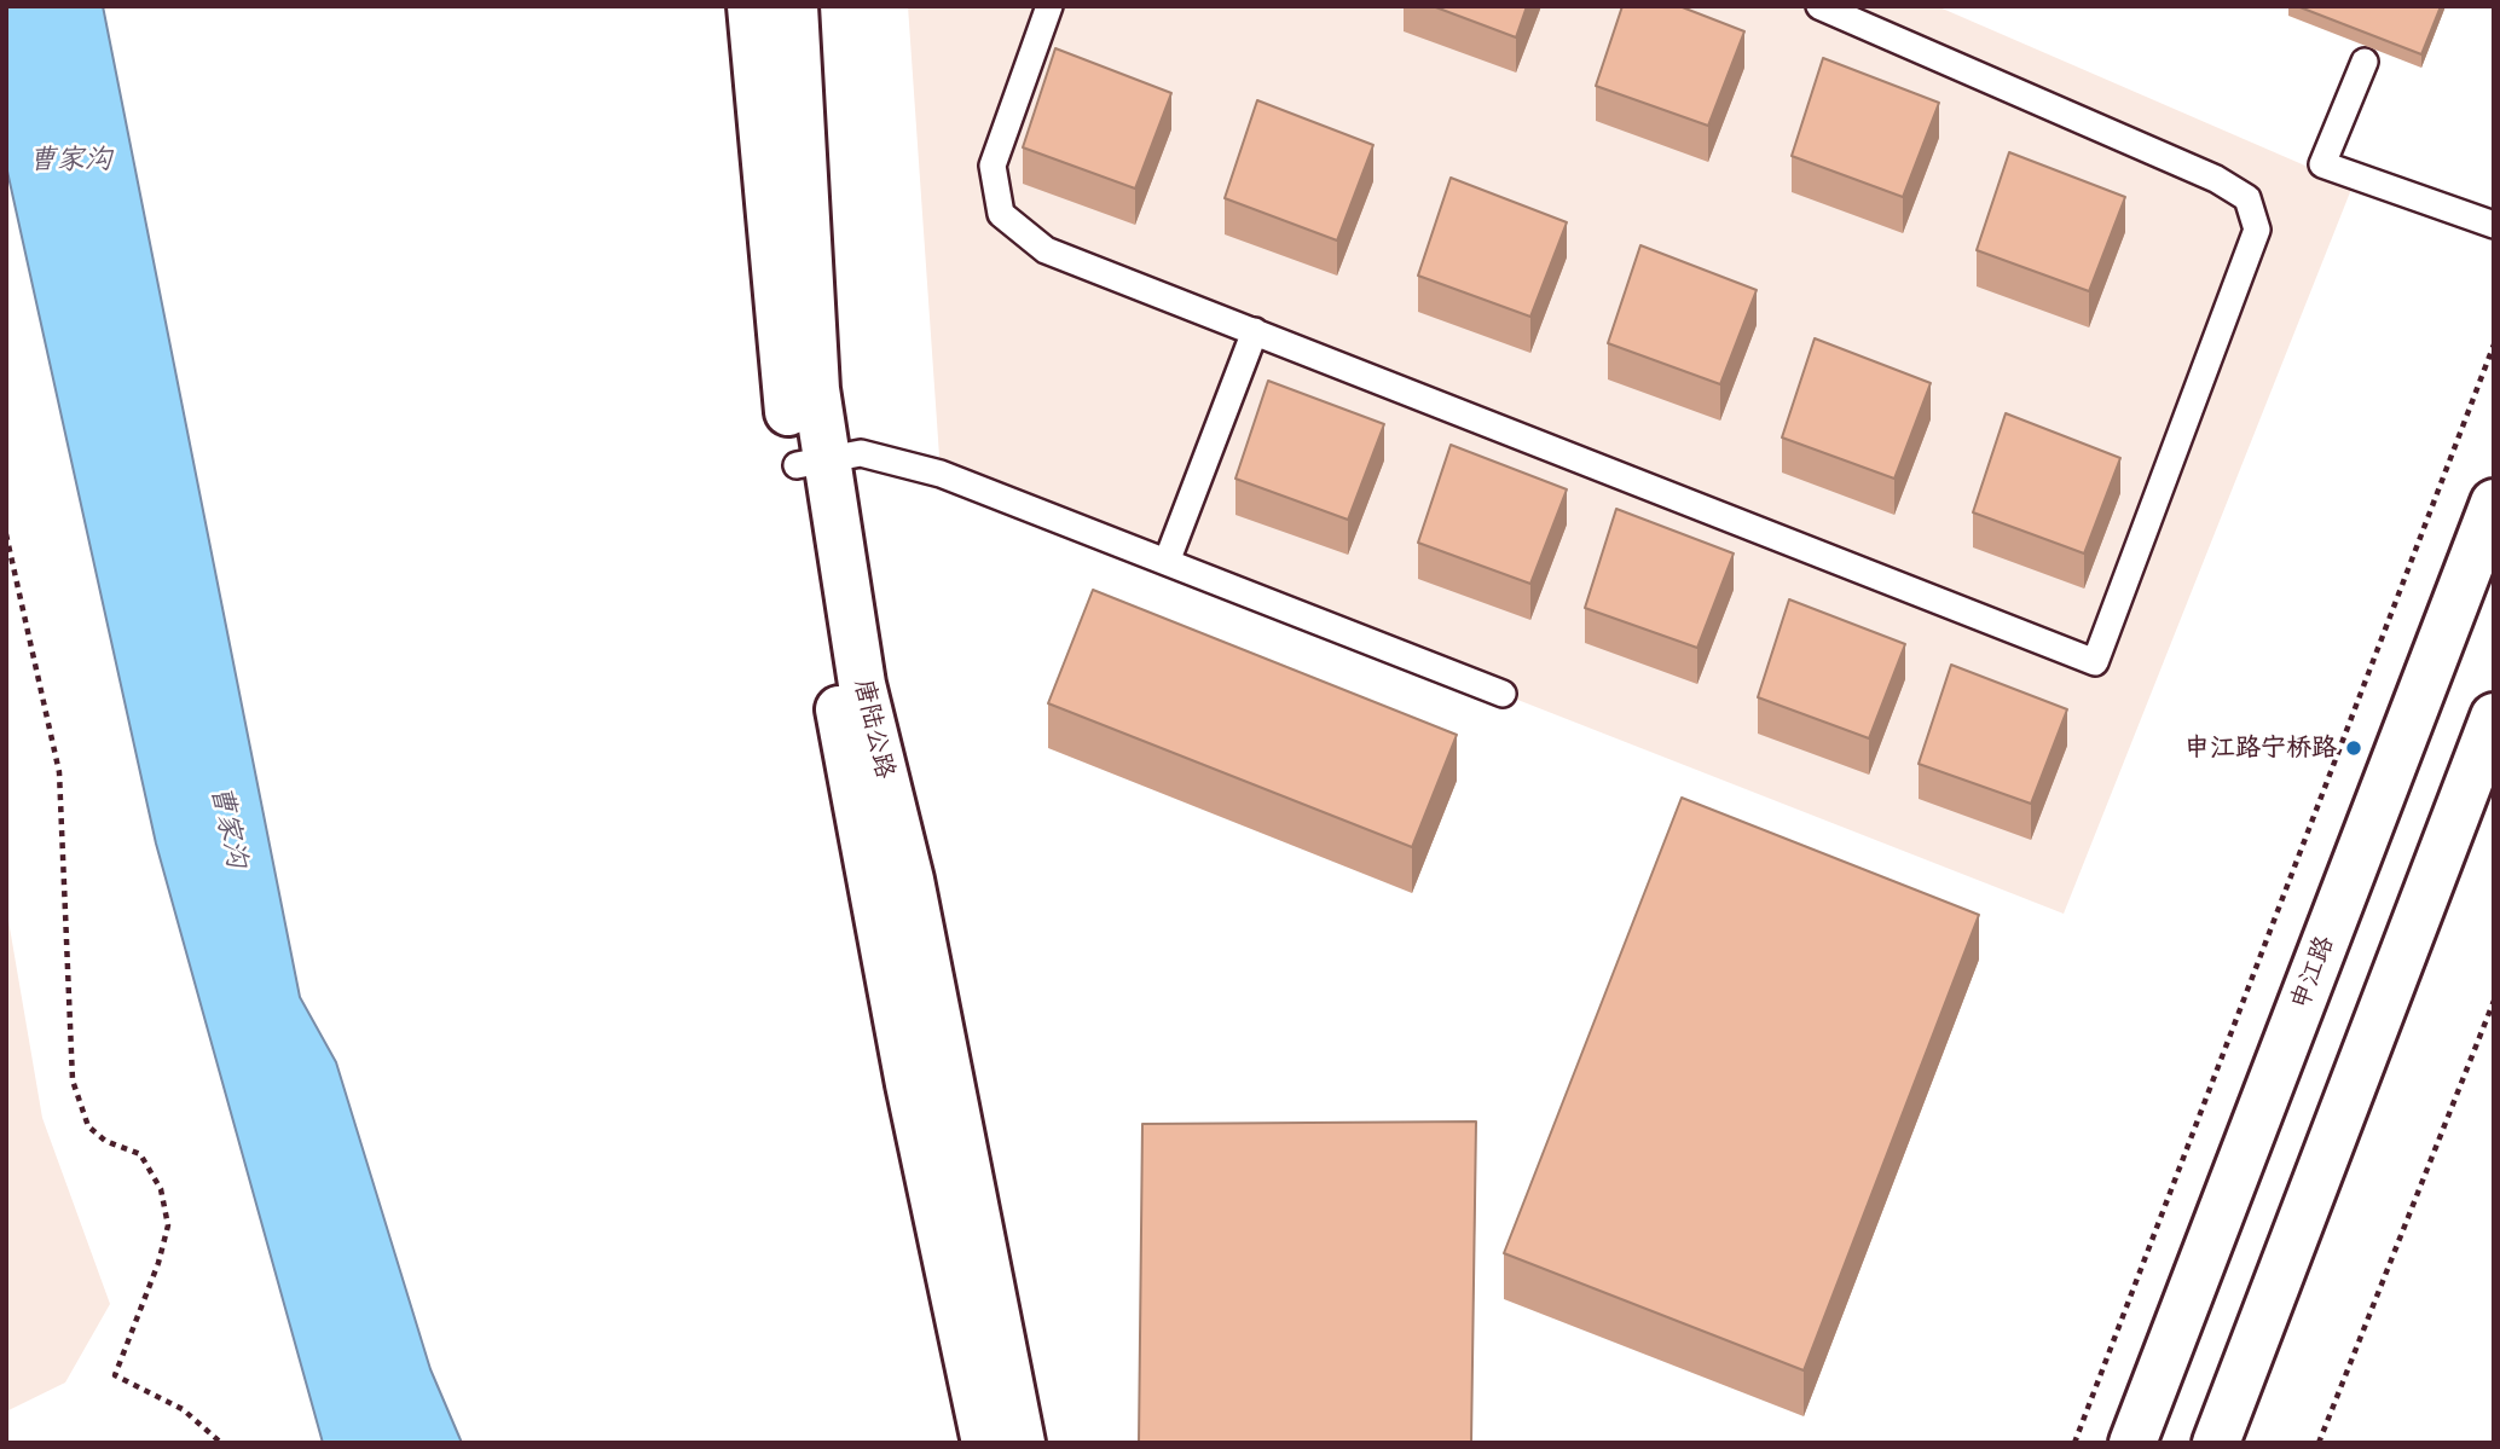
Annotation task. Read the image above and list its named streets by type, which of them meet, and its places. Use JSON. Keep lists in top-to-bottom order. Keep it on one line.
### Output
{"streets":{"main road":["唐陆公路","申江路"]},"water":["曹家沟"],"places":["申江路宁桥路"]}
